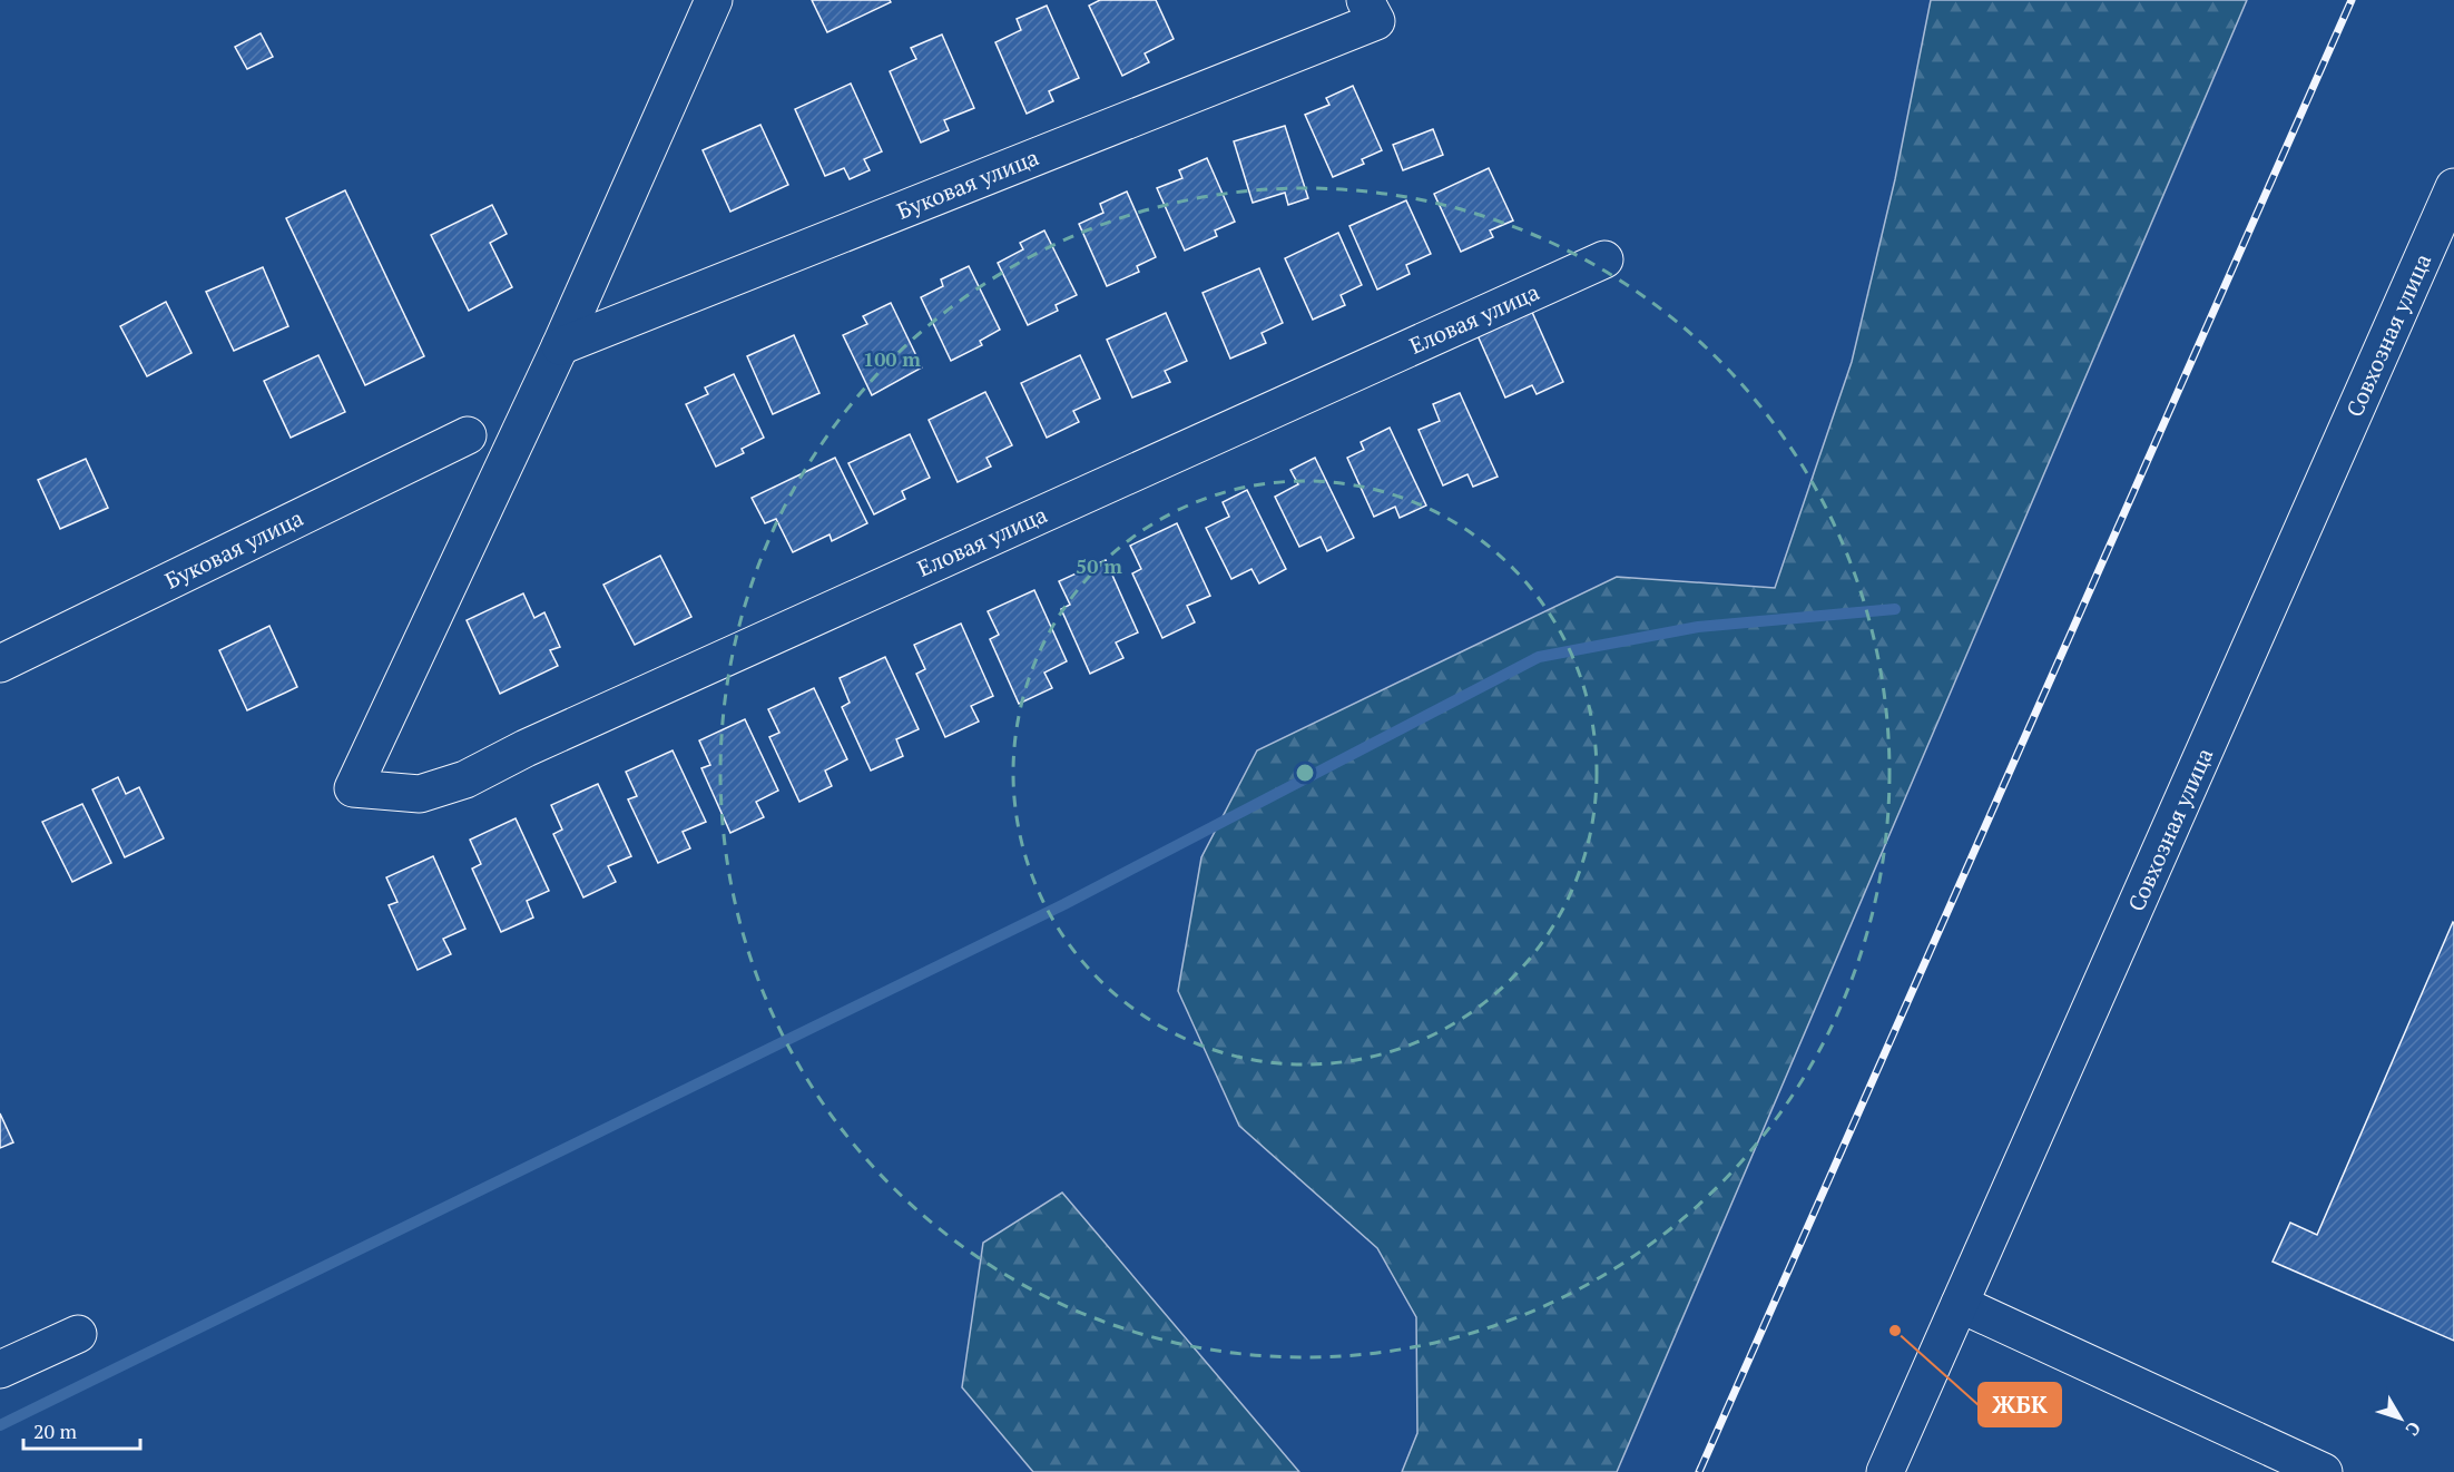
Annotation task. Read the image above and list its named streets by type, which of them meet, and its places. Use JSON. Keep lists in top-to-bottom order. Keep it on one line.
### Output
{"streets":{"street":["Буковая улица","Еловая улица","Совхозная улица"]},"crossings":[["Буковая улица","Еловая улица"]],"places":["ЖБК"],"scale_bar":"20 m","north":"bottom right","rings":["100 m","50 m"]}
